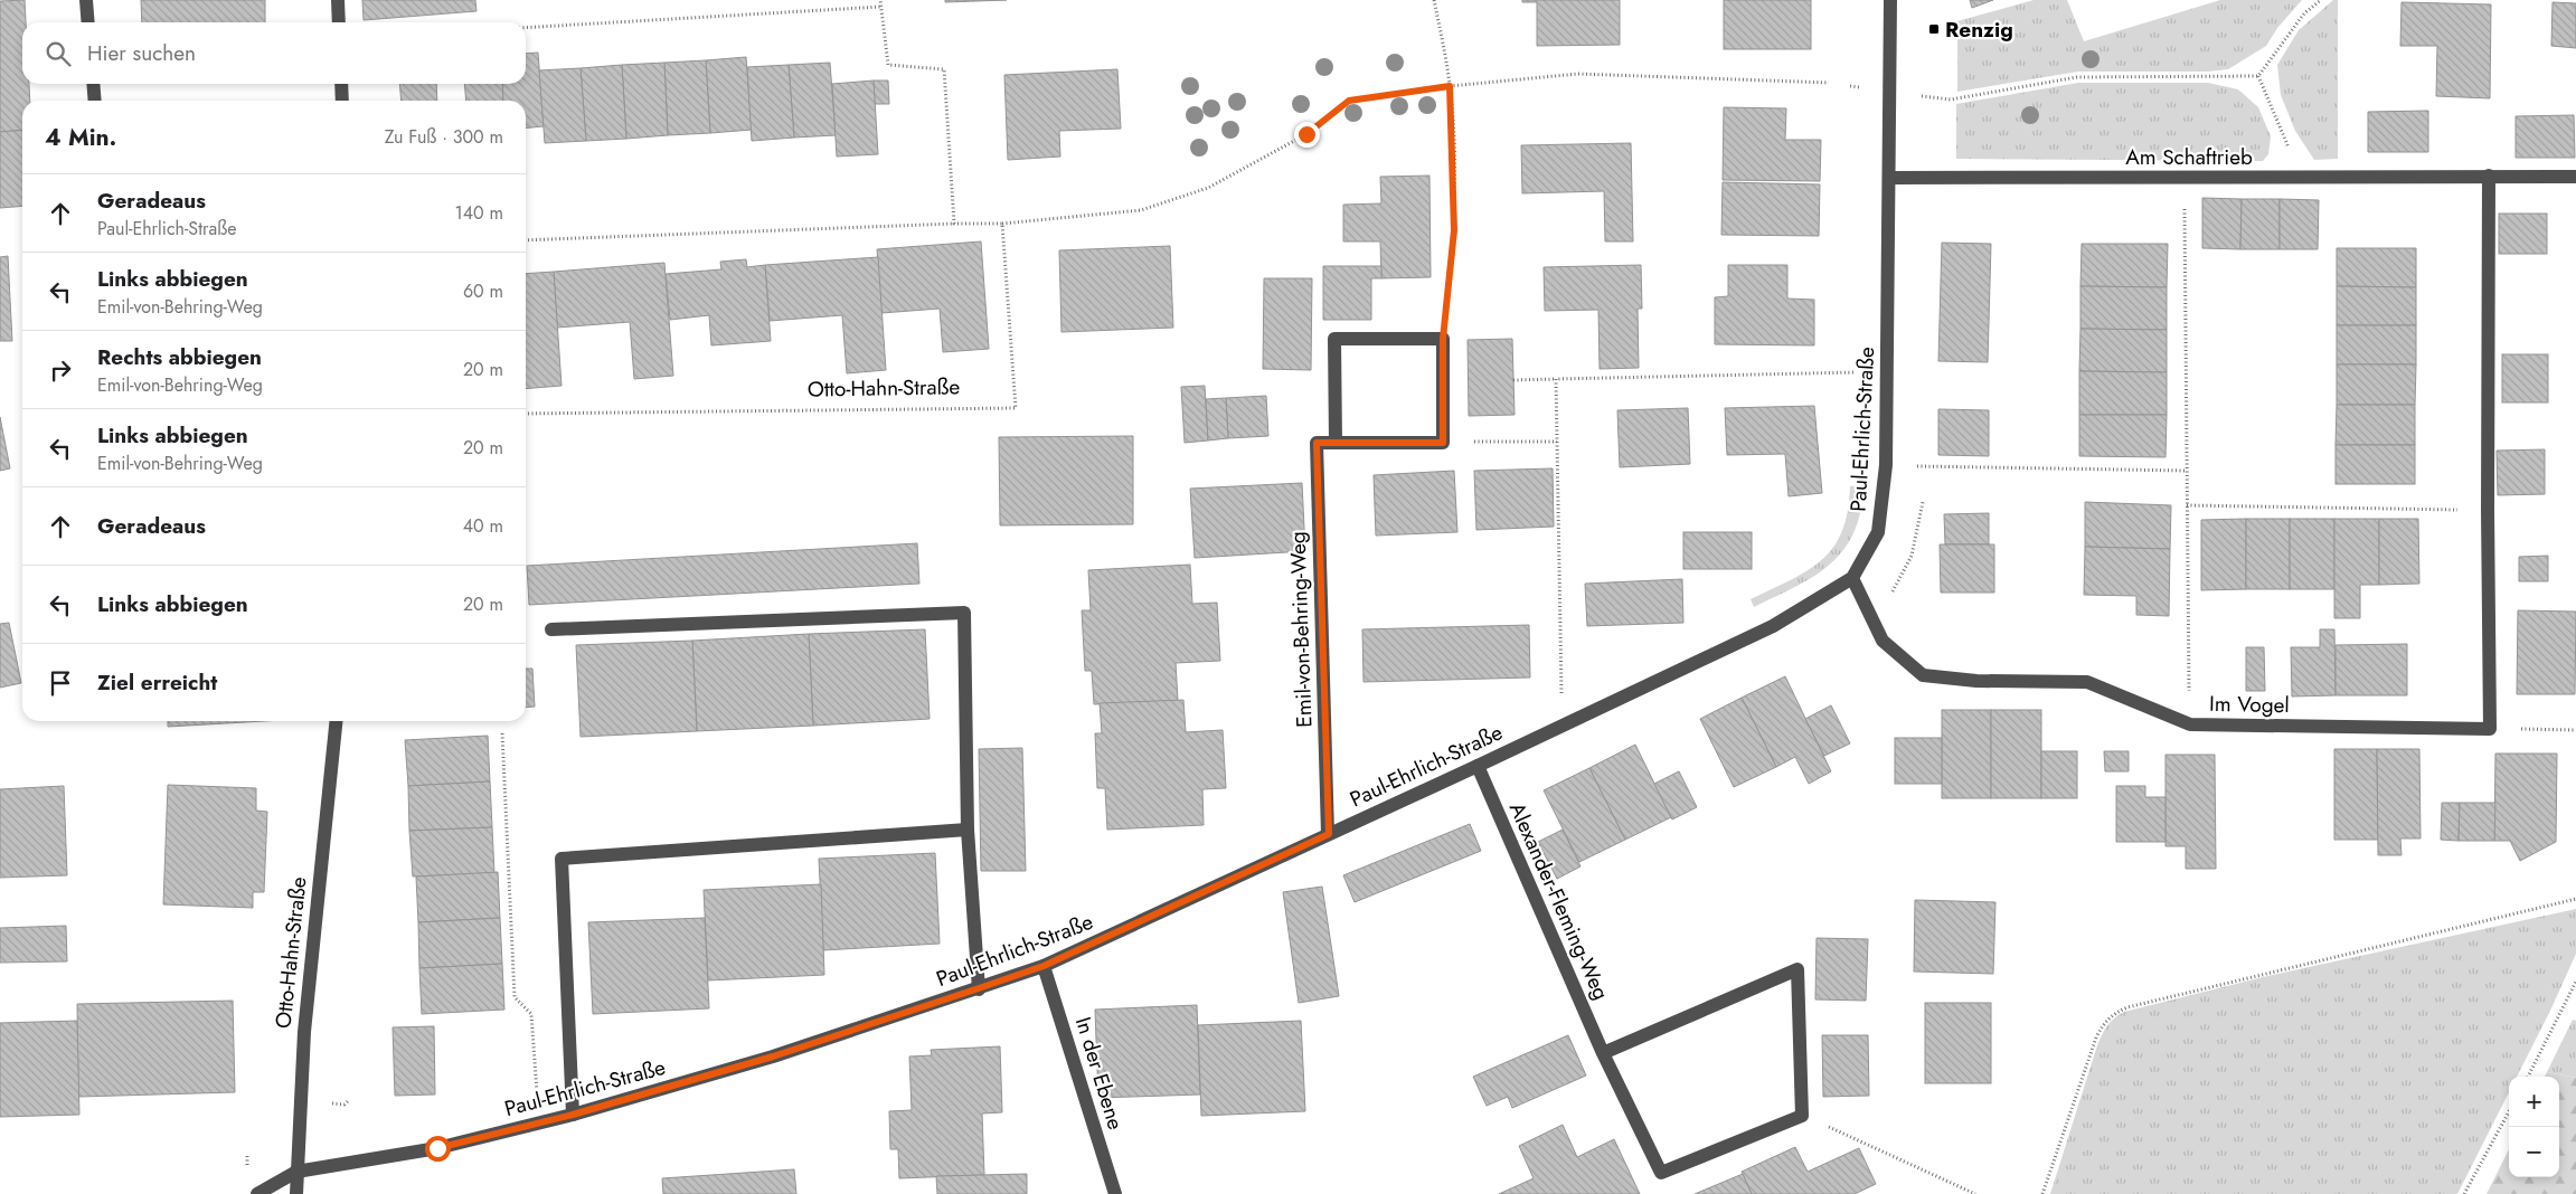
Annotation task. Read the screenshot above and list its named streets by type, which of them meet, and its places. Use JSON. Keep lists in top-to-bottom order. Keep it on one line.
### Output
{"streets":{"street":["Am Schaftrieb","Otto-Hahn-Straße","Paul-Ehrlich-Straße","Emil-von-Behring-Weg","Im Vogel","Alexander-Fleming-Weg","In der Ebene"]},"crossings":[["Am Schaftrieb","Paul-Ehrlich-Straße"],["Otto-Hahn-Straße","Paul-Ehrlich-Straße"],["Paul-Ehrlich-Straße","Emil-von-Behring-Weg"],["Paul-Ehrlich-Straße","Im Vogel"],["Paul-Ehrlich-Straße","Alexander-Fleming-Weg"],["Paul-Ehrlich-Straße","In der Ebene"]],"places":{"transit":["Renzig"]},"page":{"search":"Hier suchen","heading":["4 Min.","Zu Fuß · 300 m"],"list":[["Geradeaus","Paul-Ehrlich-Straße","140 m"],["Links abbiegen","Emil-von-Behring-Weg","60 m"],["Rechts abbiegen","Emil-von-Behring-Weg","20 m"],["Links abbiegen","Emil-von-Behring-Weg","20 m"],["Geradeaus","40 m"],["Links abbiegen","20 m"],"Ziel erreicht"],"map_buttons":["+","−"]}}
